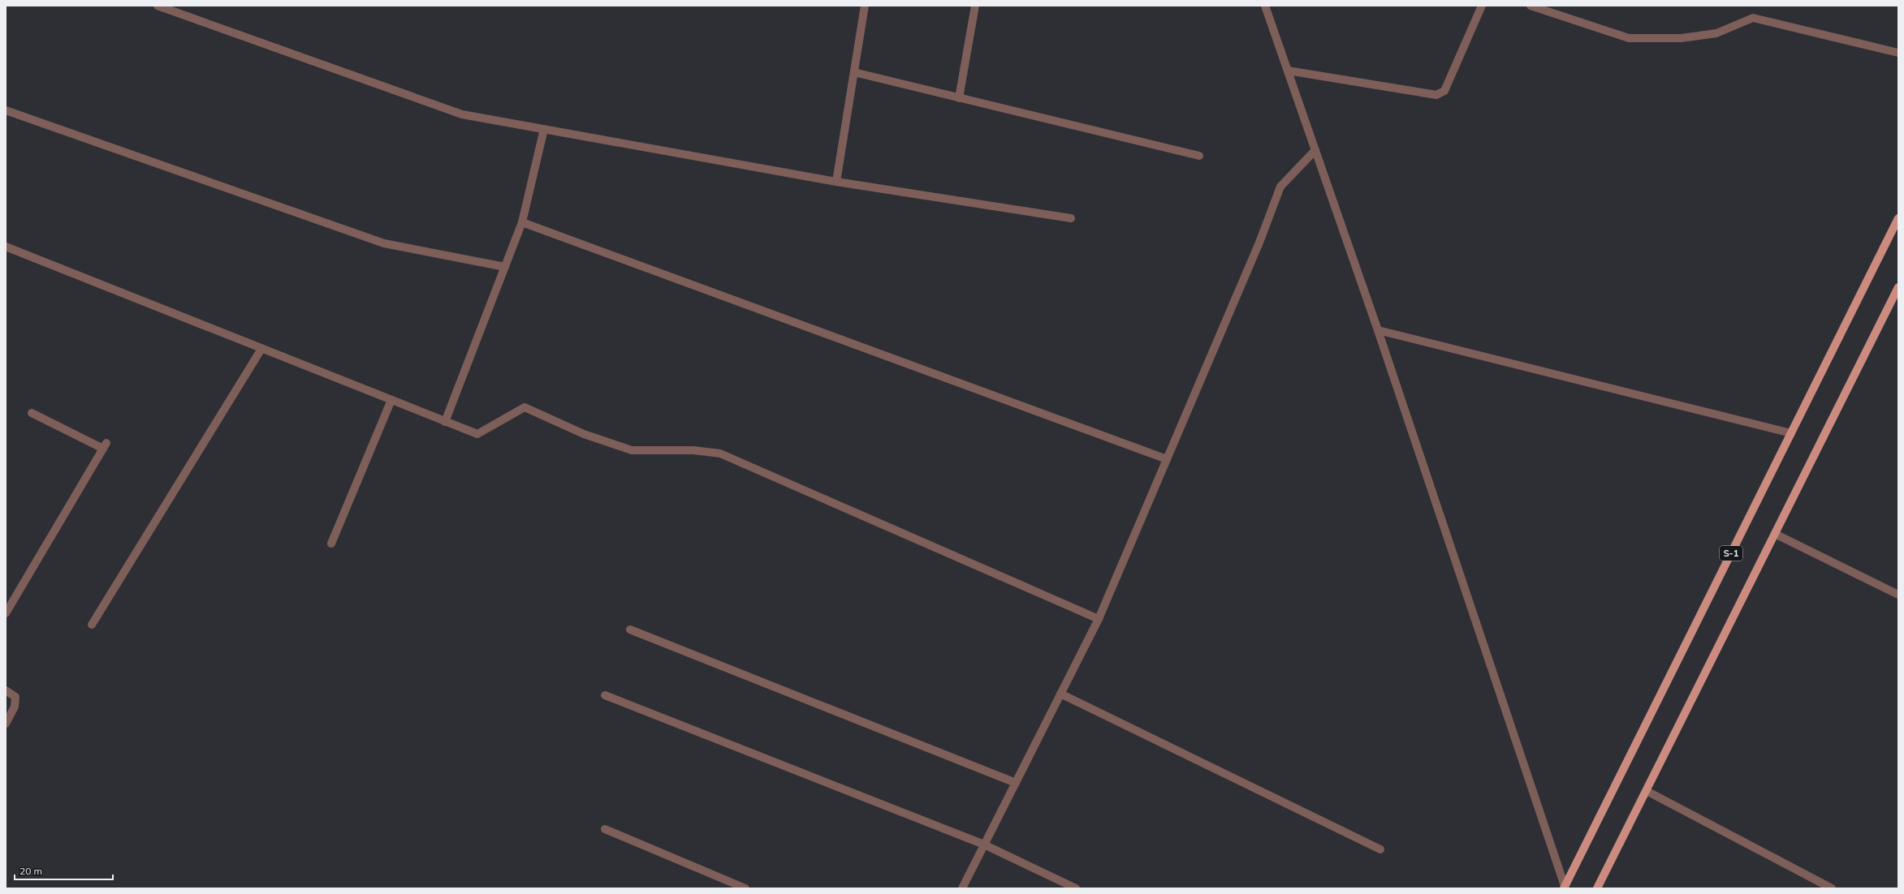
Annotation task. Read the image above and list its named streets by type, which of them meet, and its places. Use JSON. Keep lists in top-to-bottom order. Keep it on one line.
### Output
{"streets":{"main road":["S-1"]},"scale_bar":"20 m"}
